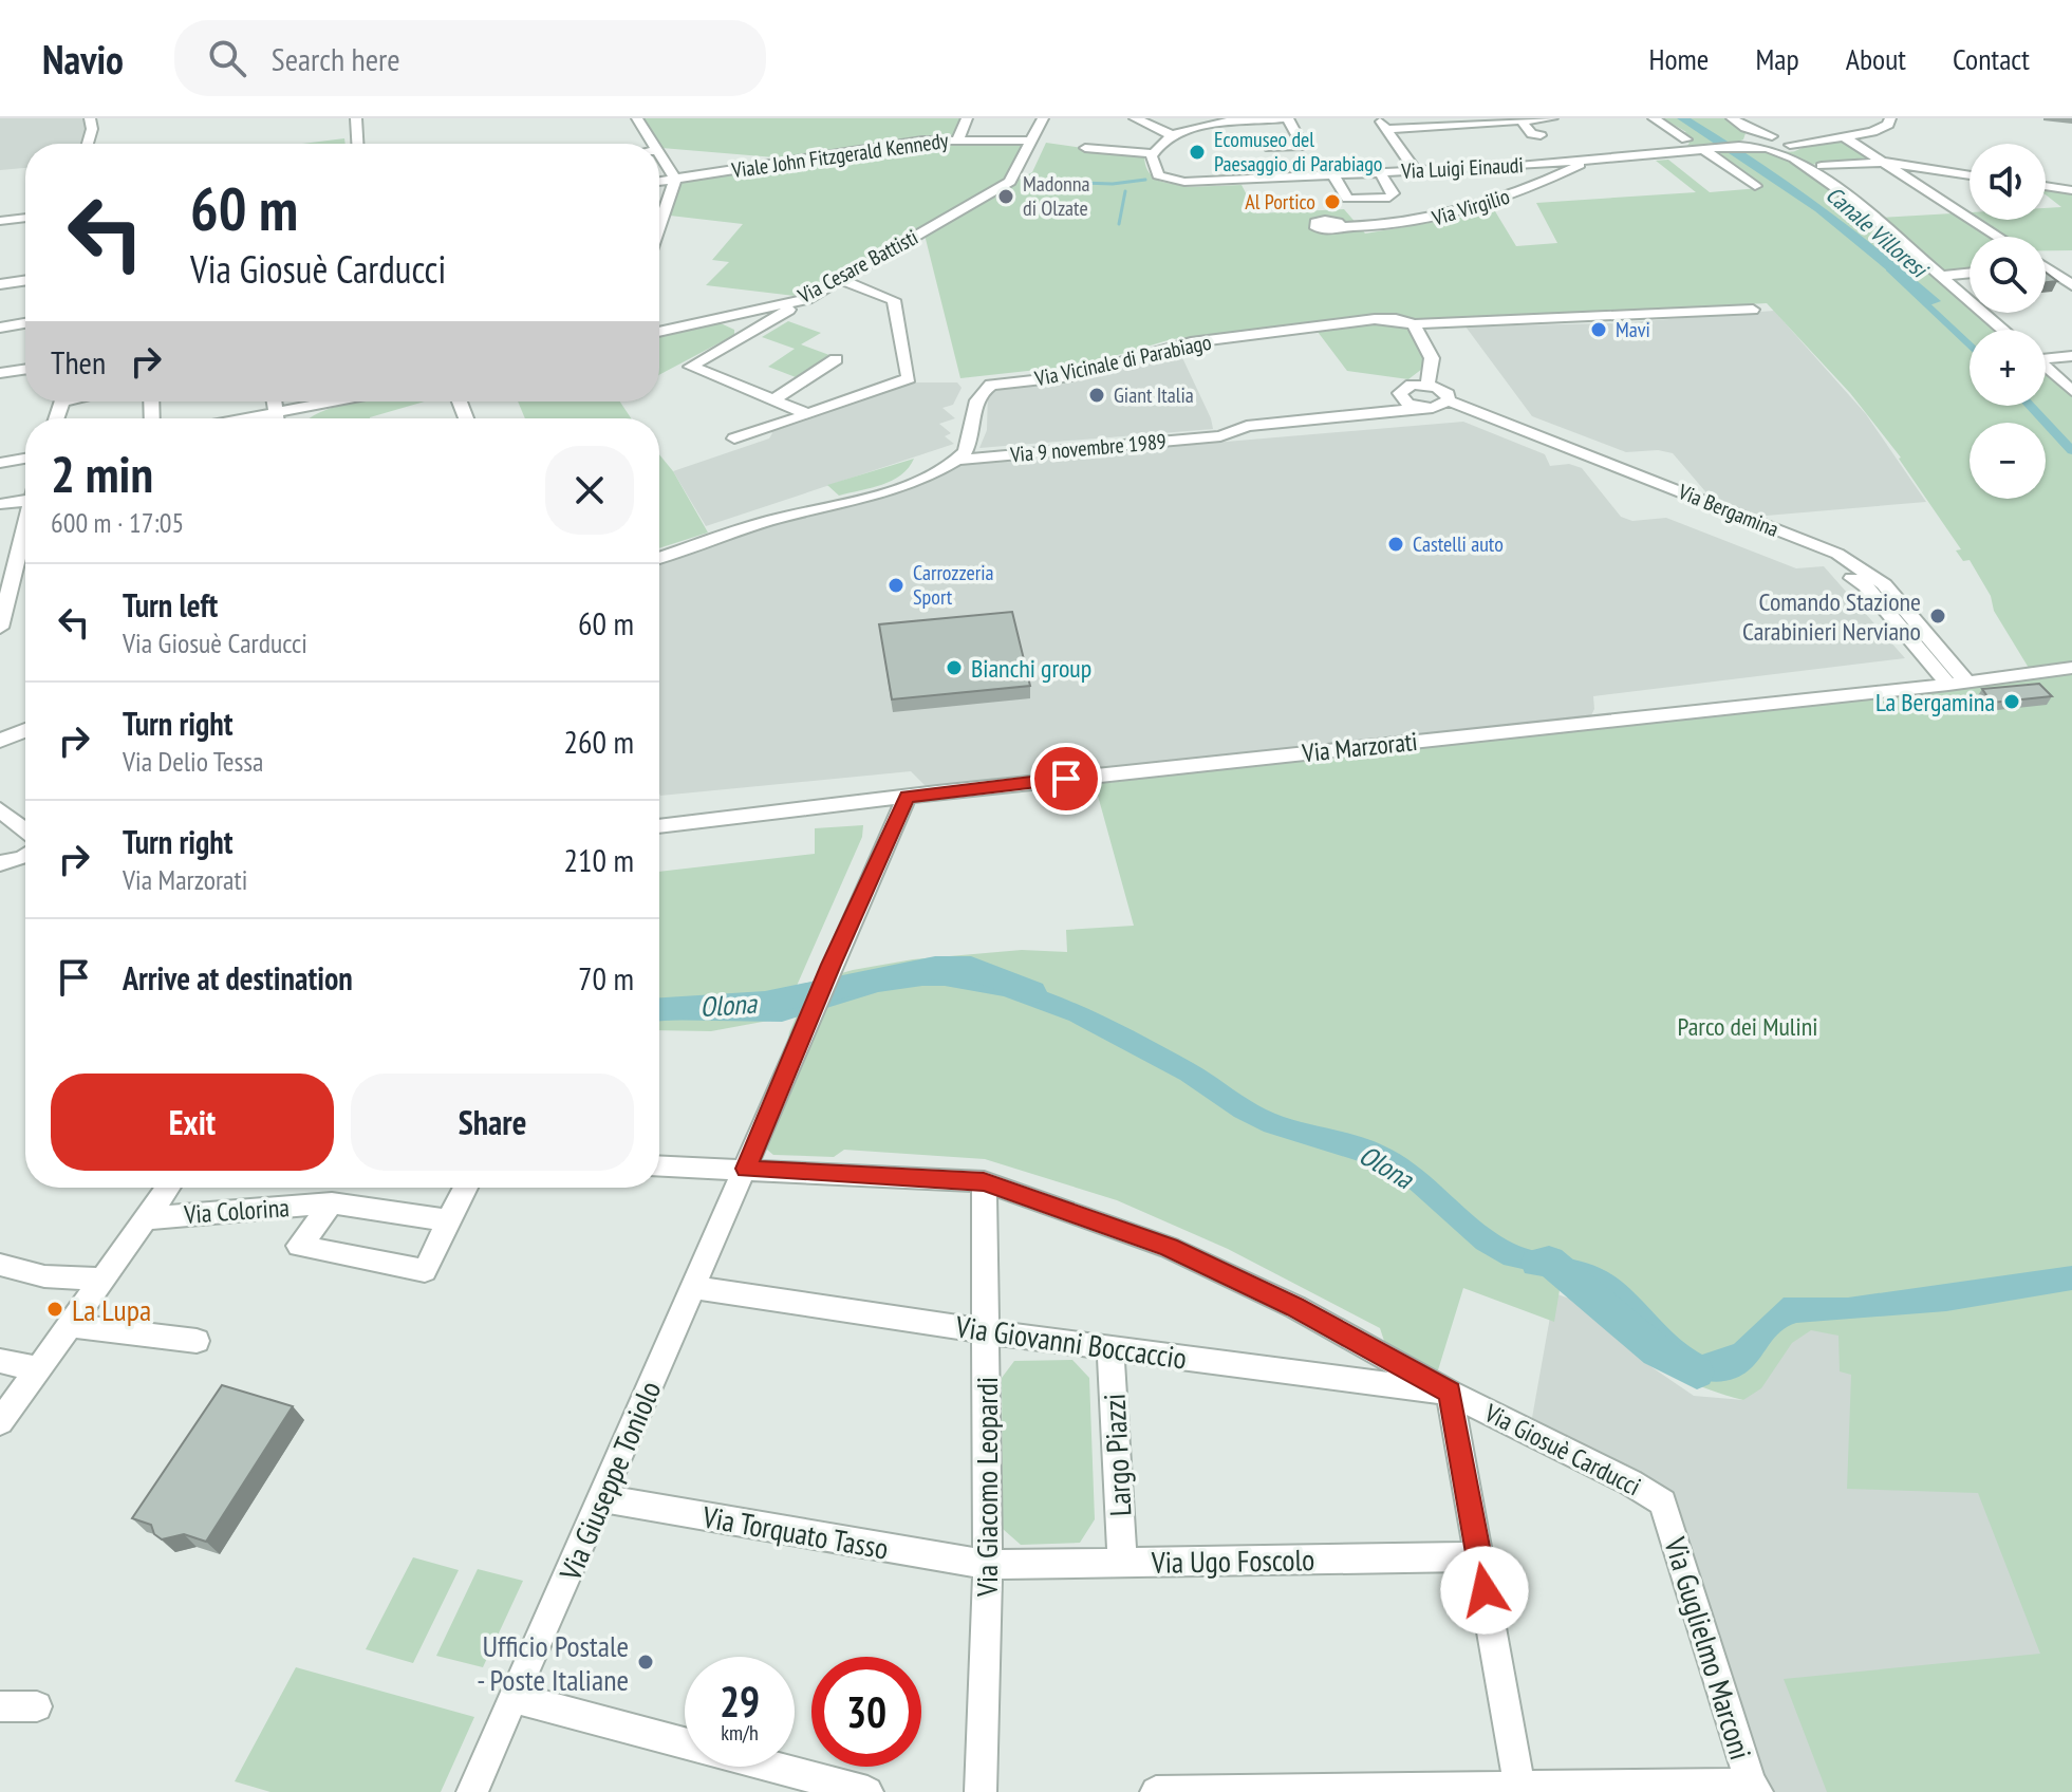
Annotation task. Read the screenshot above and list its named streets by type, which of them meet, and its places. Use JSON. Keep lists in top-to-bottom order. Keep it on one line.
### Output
{"streets":{"street":["Viale John Fitzgerald Kennedy","Via Luigi Einaudi","Via Virgilio","Via Cesare Battisti","Via Vicinale di Parabiago","Via 9 novembre 1989","Via Bergamina","Via Marzorati","Via Colorina","Via Giovanni Boccaccio","Via Giosuè Carducci","Largo Piazzi","Via Giuseppe Toniolo","Via Giacomo Leopardi","Via Torquato Tasso","Via Ugo Foscolo","Via Guglielmo Marconi"]},"crossings":[["Viale John Fitzgerald Kennedy","Via Cesare Battisti"],["Via Luigi Einaudi","Via Virgilio"],["Via Vicinale di Parabiago","Via 9 novembre 1989"],["Via 9 novembre 1989","Via Bergamina"],["Via Bergamina","Via Marzorati"],["Via Marzorati","Via Giuseppe Toniolo"],["Via Giovanni Boccaccio","Via Giosuè Carducci"],["Via Giovanni Boccaccio","Largo Piazzi"],["Via Giovanni Boccaccio","Via Giuseppe Toniolo"],["Via Giovanni Boccaccio","Via Giacomo Leopardi"],["Via Giosuè Carducci","Via Giuseppe Toniolo"],["Via Giosuè Carducci","Via Giacomo Leopardi"],["Via Giosuè Carducci","Via Guglielmo Marconi"],["Largo Piazzi","Via Ugo Foscolo"],["Via Giuseppe Toniolo","Via Torquato Tasso"],["Via Giacomo Leopardi","Via Torquato Tasso"],["Via Giacomo Leopardi","Via Ugo Foscolo"],["Via Torquato Tasso","Via Ugo Foscolo"]],"water":["Canale Villoresi","Olona"],"parks":["Parco dei Mulini"],"places":["Ecomuseo del Paesaggio di Parabiago","Madonna di Olzate","Al Portico","Mavi","Giant Italia","Castelli auto","Carrozzeria Sport","Comando Stazione Carabinieri Nerviano","Bianchi group","La Bergamina","La Lupa","Ufficio Postale - Poste Italiane"],"page":{"header":"Navio","search":"Search here","nav":["Home","Map","About","Contact"],"map_buttons":["+","−"],"turn":["60 m","Via Giosuè Carducci"],"then":"Then","heading":["2 min","600 m · 17:05"],"list":[{"name":"Turn left","note":"Via Giosuè Carducci","value":"60 m"},{"name":"Turn right","note":"Via Delio Tessa","value":"260 m"},{"name":"Turn right","note":"Via Marzorati","value":"210 m"},{"name":"Arrive at destination","value":"70 m"}],"buttons":["Exit","Share"],"speed":"29 km/h","limit":"30"}}
